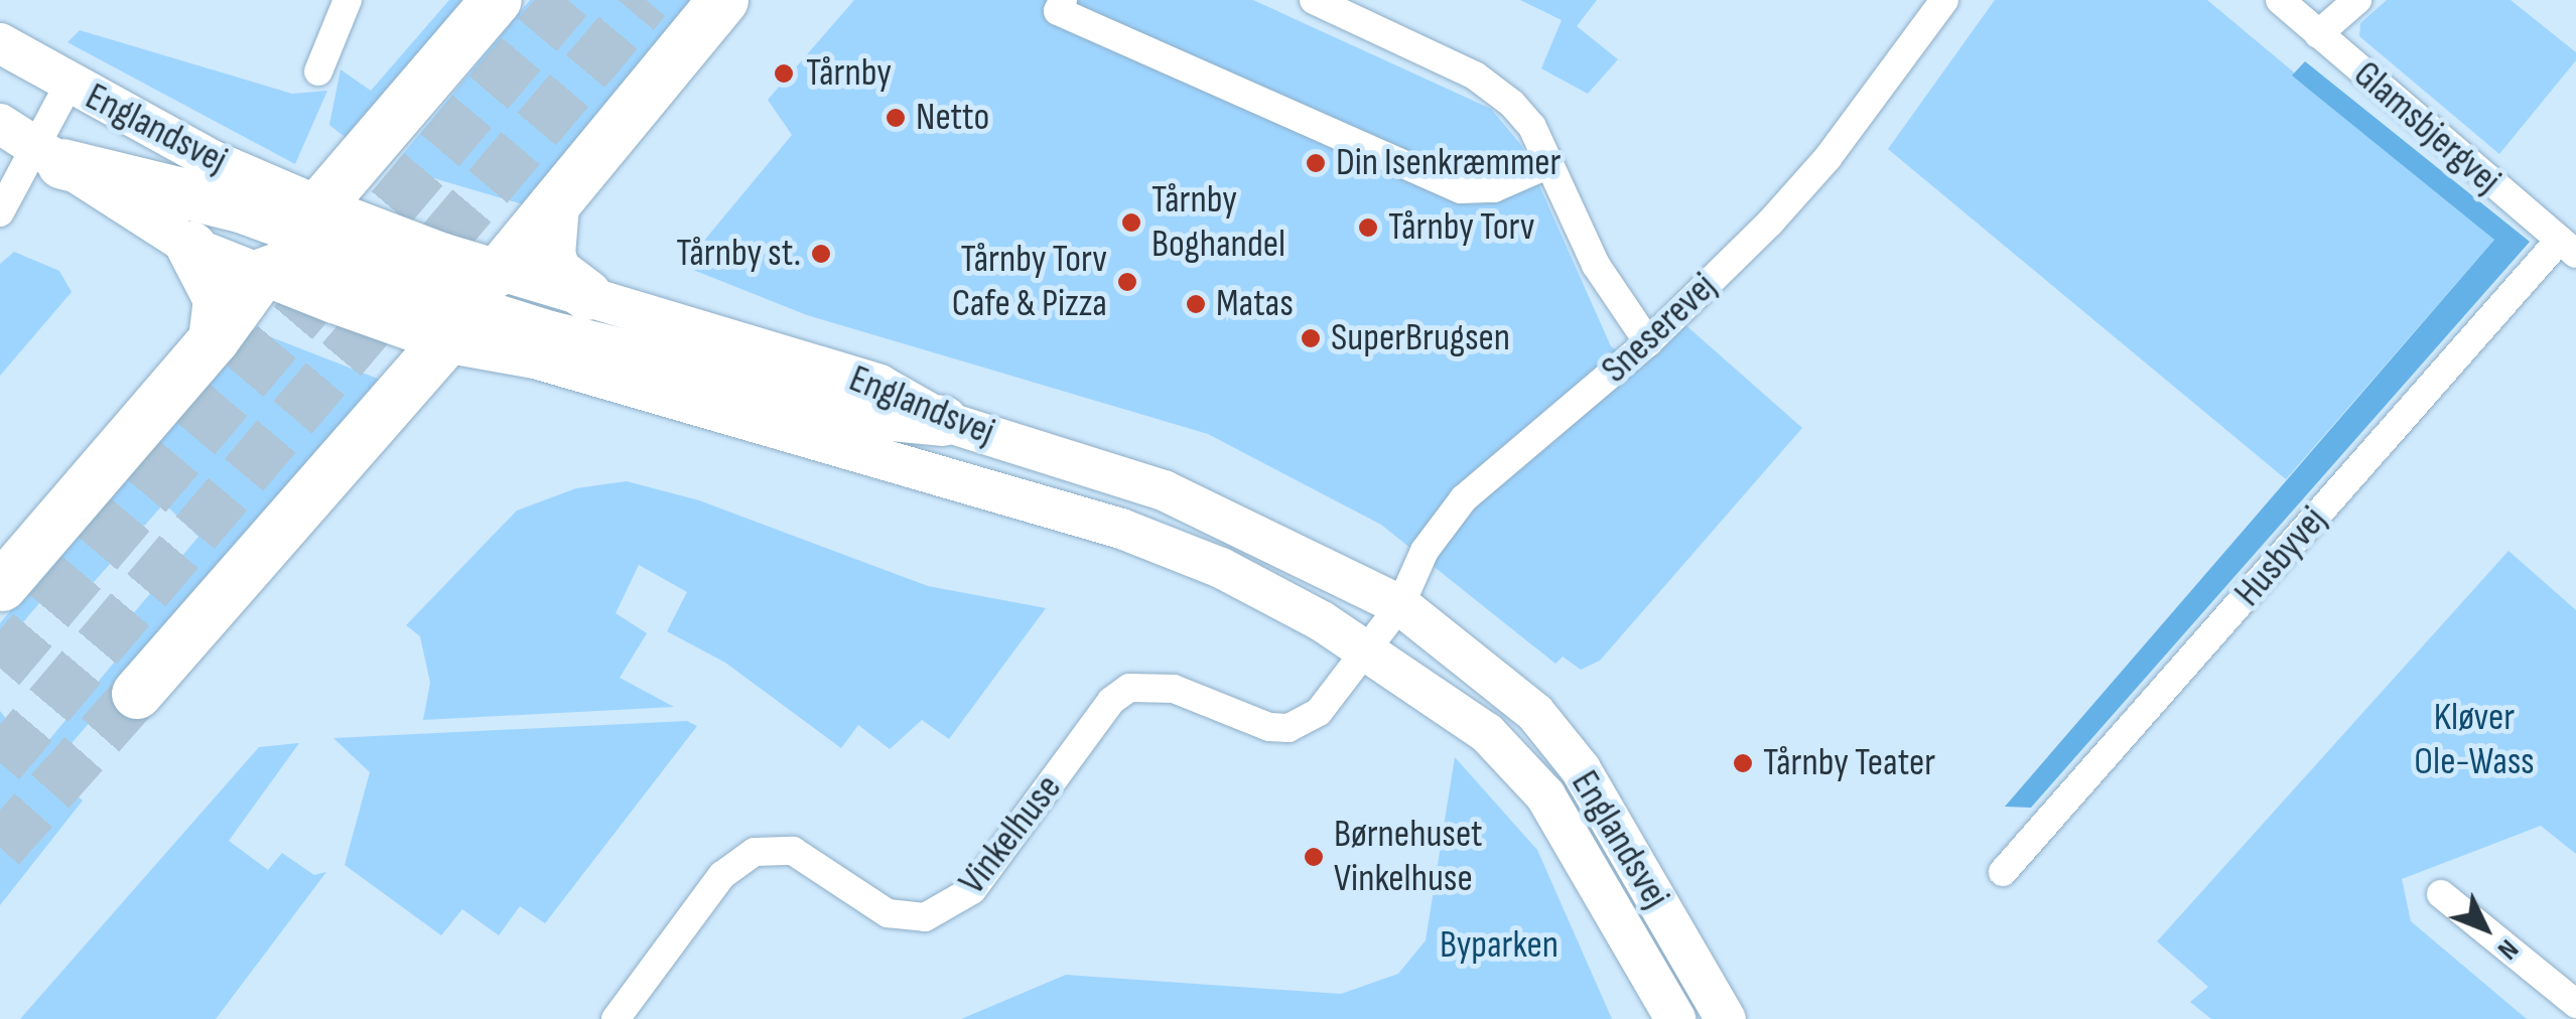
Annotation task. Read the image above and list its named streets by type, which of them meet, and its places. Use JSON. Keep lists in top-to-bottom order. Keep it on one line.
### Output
{"streets":{"street":["Glamsbjergvej","Englandsvej","Sneserevej","Husbyvej","Vinkelhuse"]},"crossings":[["Glamsbjergvej","Husbyvej"],["Englandsvej","Sneserevej"],["Englandsvej","Vinkelhuse"],["Sneserevej","Vinkelhuse"]],"parks":["Kløver Ole-Wass","Byparken"],"places":["Tårnby","Netto","Din Isenkræmmer","Tårnby Boghandel","Tårnby Torv","Tårnby st.","Tårnby Torv Cafe & Pizza","Matas","SuperBrugsen","Tårnby Teater","Børnehuset Vinkelhuse"],"north":"bottom right"}
